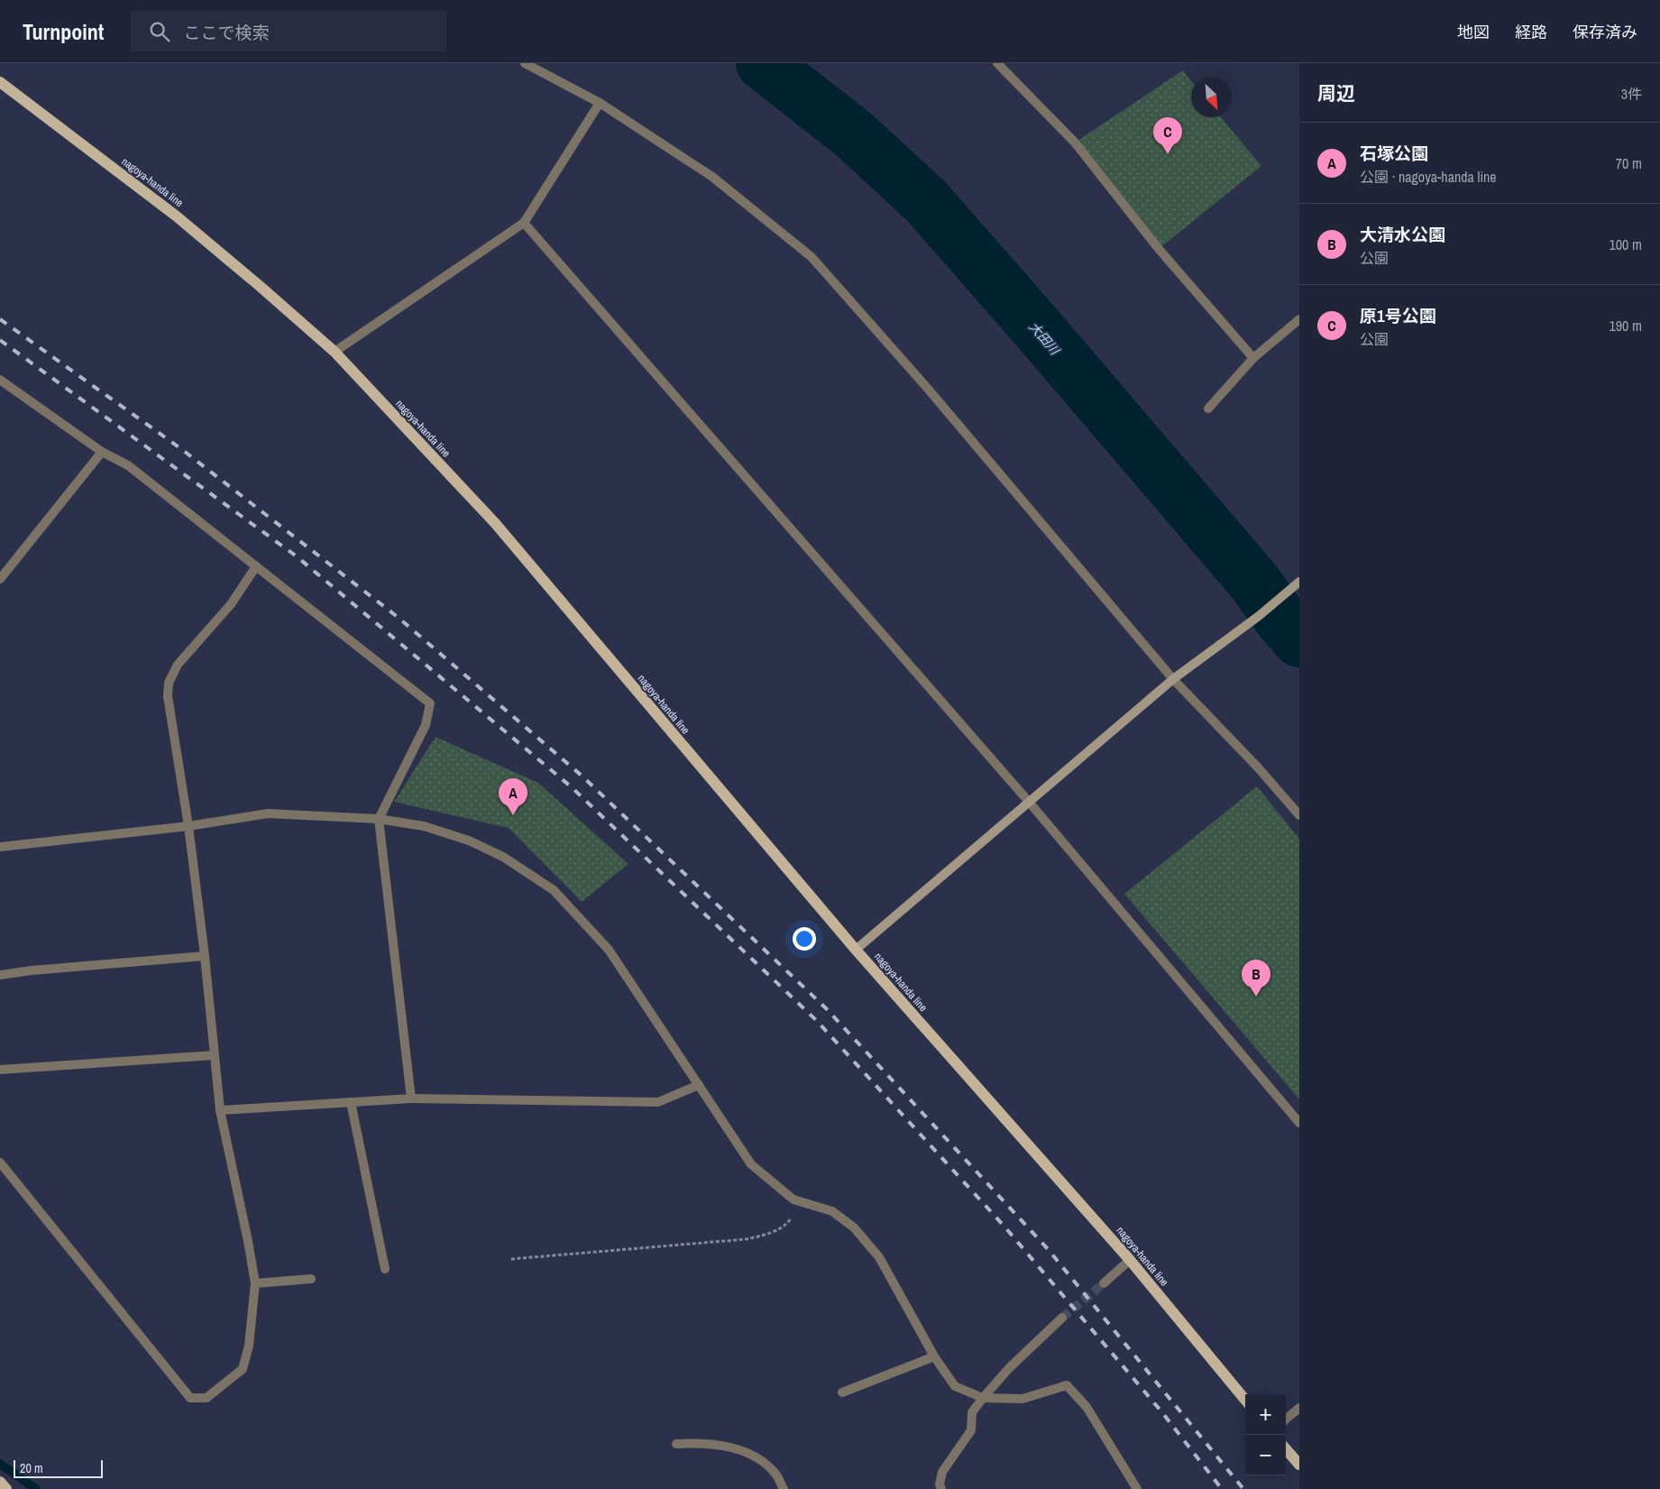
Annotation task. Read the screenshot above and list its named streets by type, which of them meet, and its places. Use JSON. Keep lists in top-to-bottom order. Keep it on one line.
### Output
{"streets":{"main road":["nagoya-handa line"]},"water":["大田川"],"scale_bar":"20 m","north":"bottom right","page":{"header":"Turnpoint","search":"ここで検索","nav":["地図","経路","保存済み"],"heading":["周辺","3件"],"pins":["C","A","B"],"list":[{"mark":"A","name":"石塚公園","note":"公園 · nagoya-handa line","value":"70 m"},{"mark":"B","name":"大清水公園","note":"公園","value":"100 m"},{"mark":"C","name":"原1号公園","note":"公園","value":"190 m"}],"map_buttons":["+","−"],"scale":"20 m"}}
